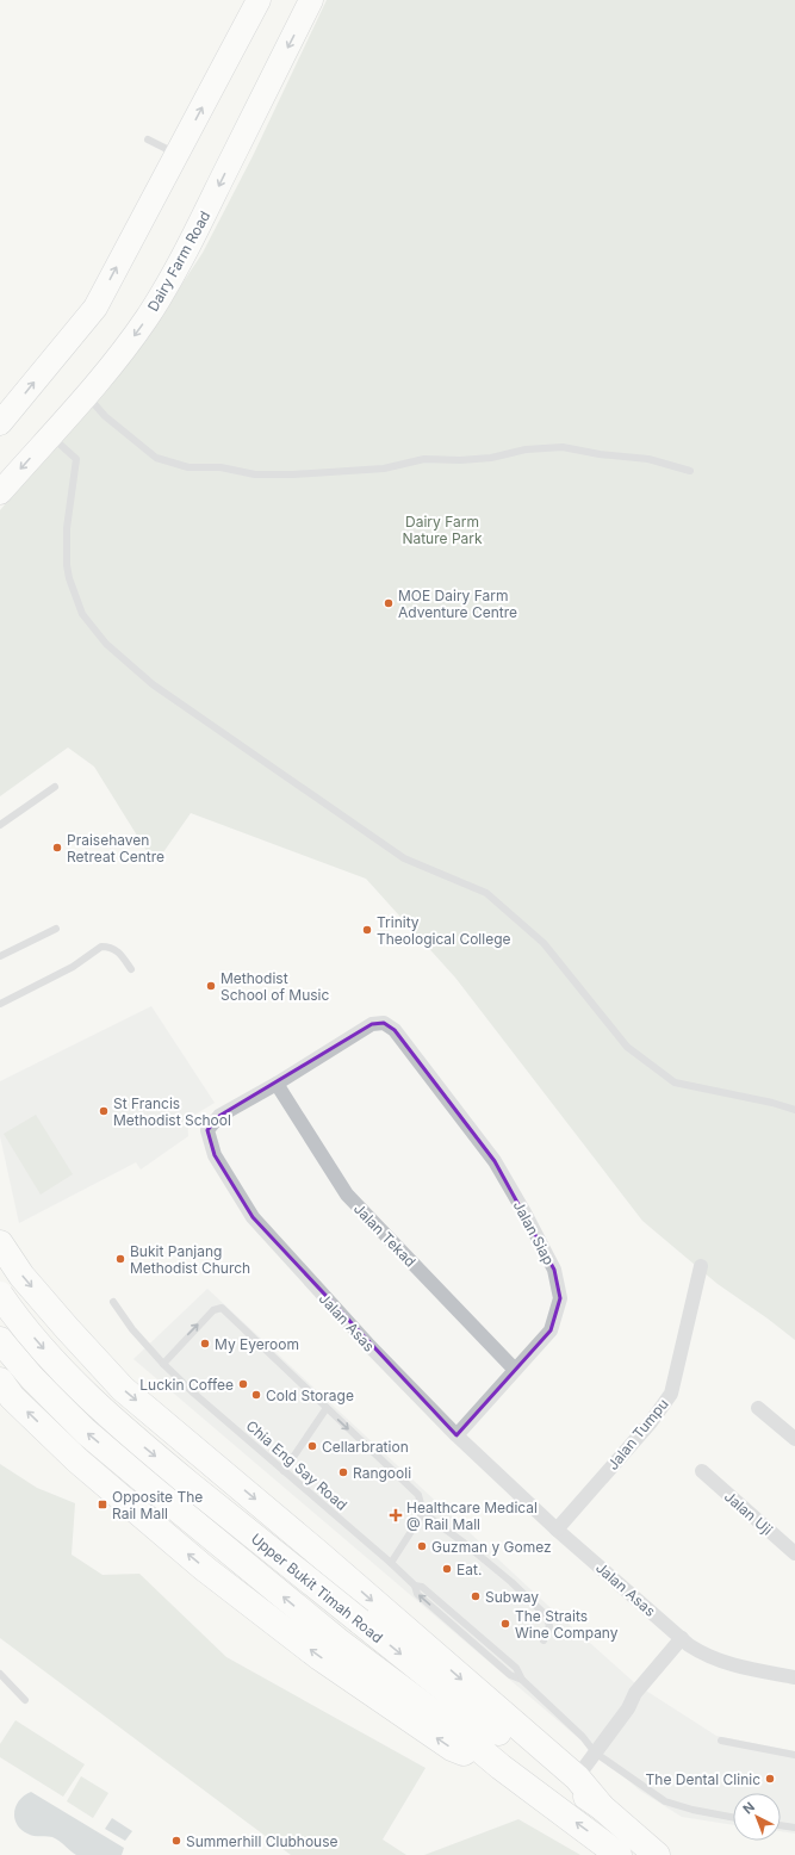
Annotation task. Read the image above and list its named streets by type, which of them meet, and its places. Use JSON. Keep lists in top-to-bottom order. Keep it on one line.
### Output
{"streets":{"highway":["Upper Bukit Timah Road"],"main road":["Dairy Farm Road"],"street":["Jalan Siap","Jalan Tekad","Jalan Asas","Jalan Tumpu","Jalan Uji"],"lane":["Chia Eng Say Road"]},"crossings":[["Jalan Siap","Jalan Tekad"],["Jalan Siap","Jalan Asas"],["Jalan Tekad","Jalan Asas"],["Jalan Asas","Jalan Tumpu"]],"parks":["Dairy Farm Nature Park"],"places":{"other":["MOE Dairy Farm Adventure Centre","Praisehaven Retreat Centre","Trinity Theological College","Methodist School of Music","St Francis Methodist School","Bukit Panjang Methodist Church","My Eyeroom","Luckin Coffee","Cold Storage","Cellarbration","Rangooli","Guzman y Gomez","Eat.","Subway","The Straits Wine Company","The Dental Clinic","Summerhill Clubhouse"],"transit":["Opposite The Rail Mall"],"health":["Healthcare Medical @ Rail Mall"]},"north":"top left"}
